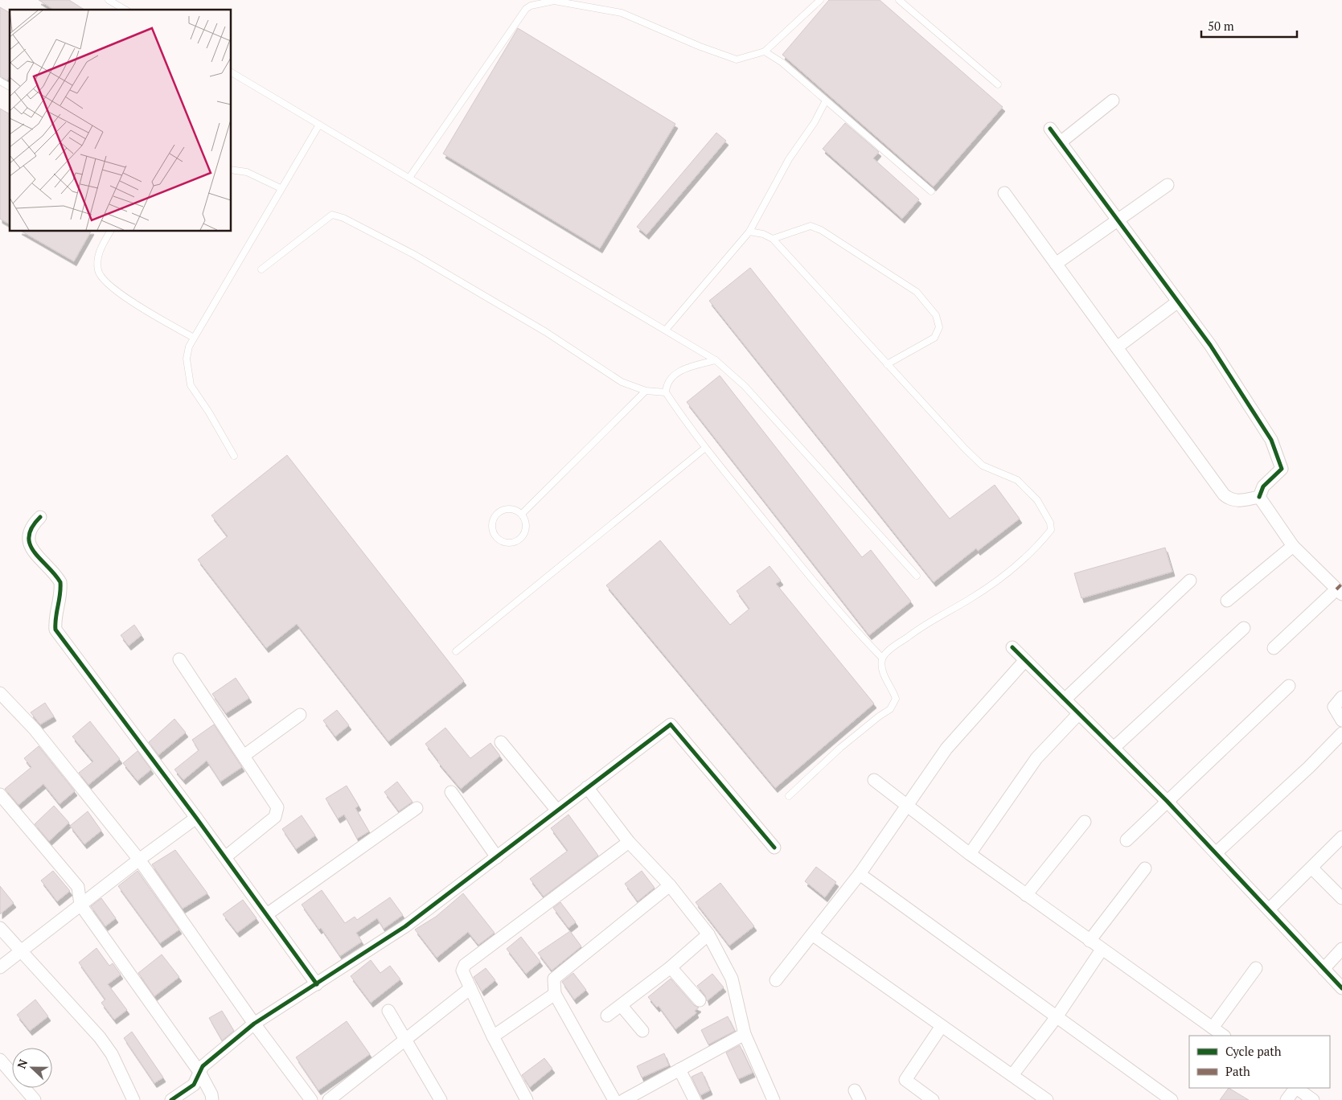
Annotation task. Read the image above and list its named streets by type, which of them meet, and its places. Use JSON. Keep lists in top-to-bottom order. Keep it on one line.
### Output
{"legend":["Cycle path","Path"],"scale_bar":"50 m","north":"left"}
